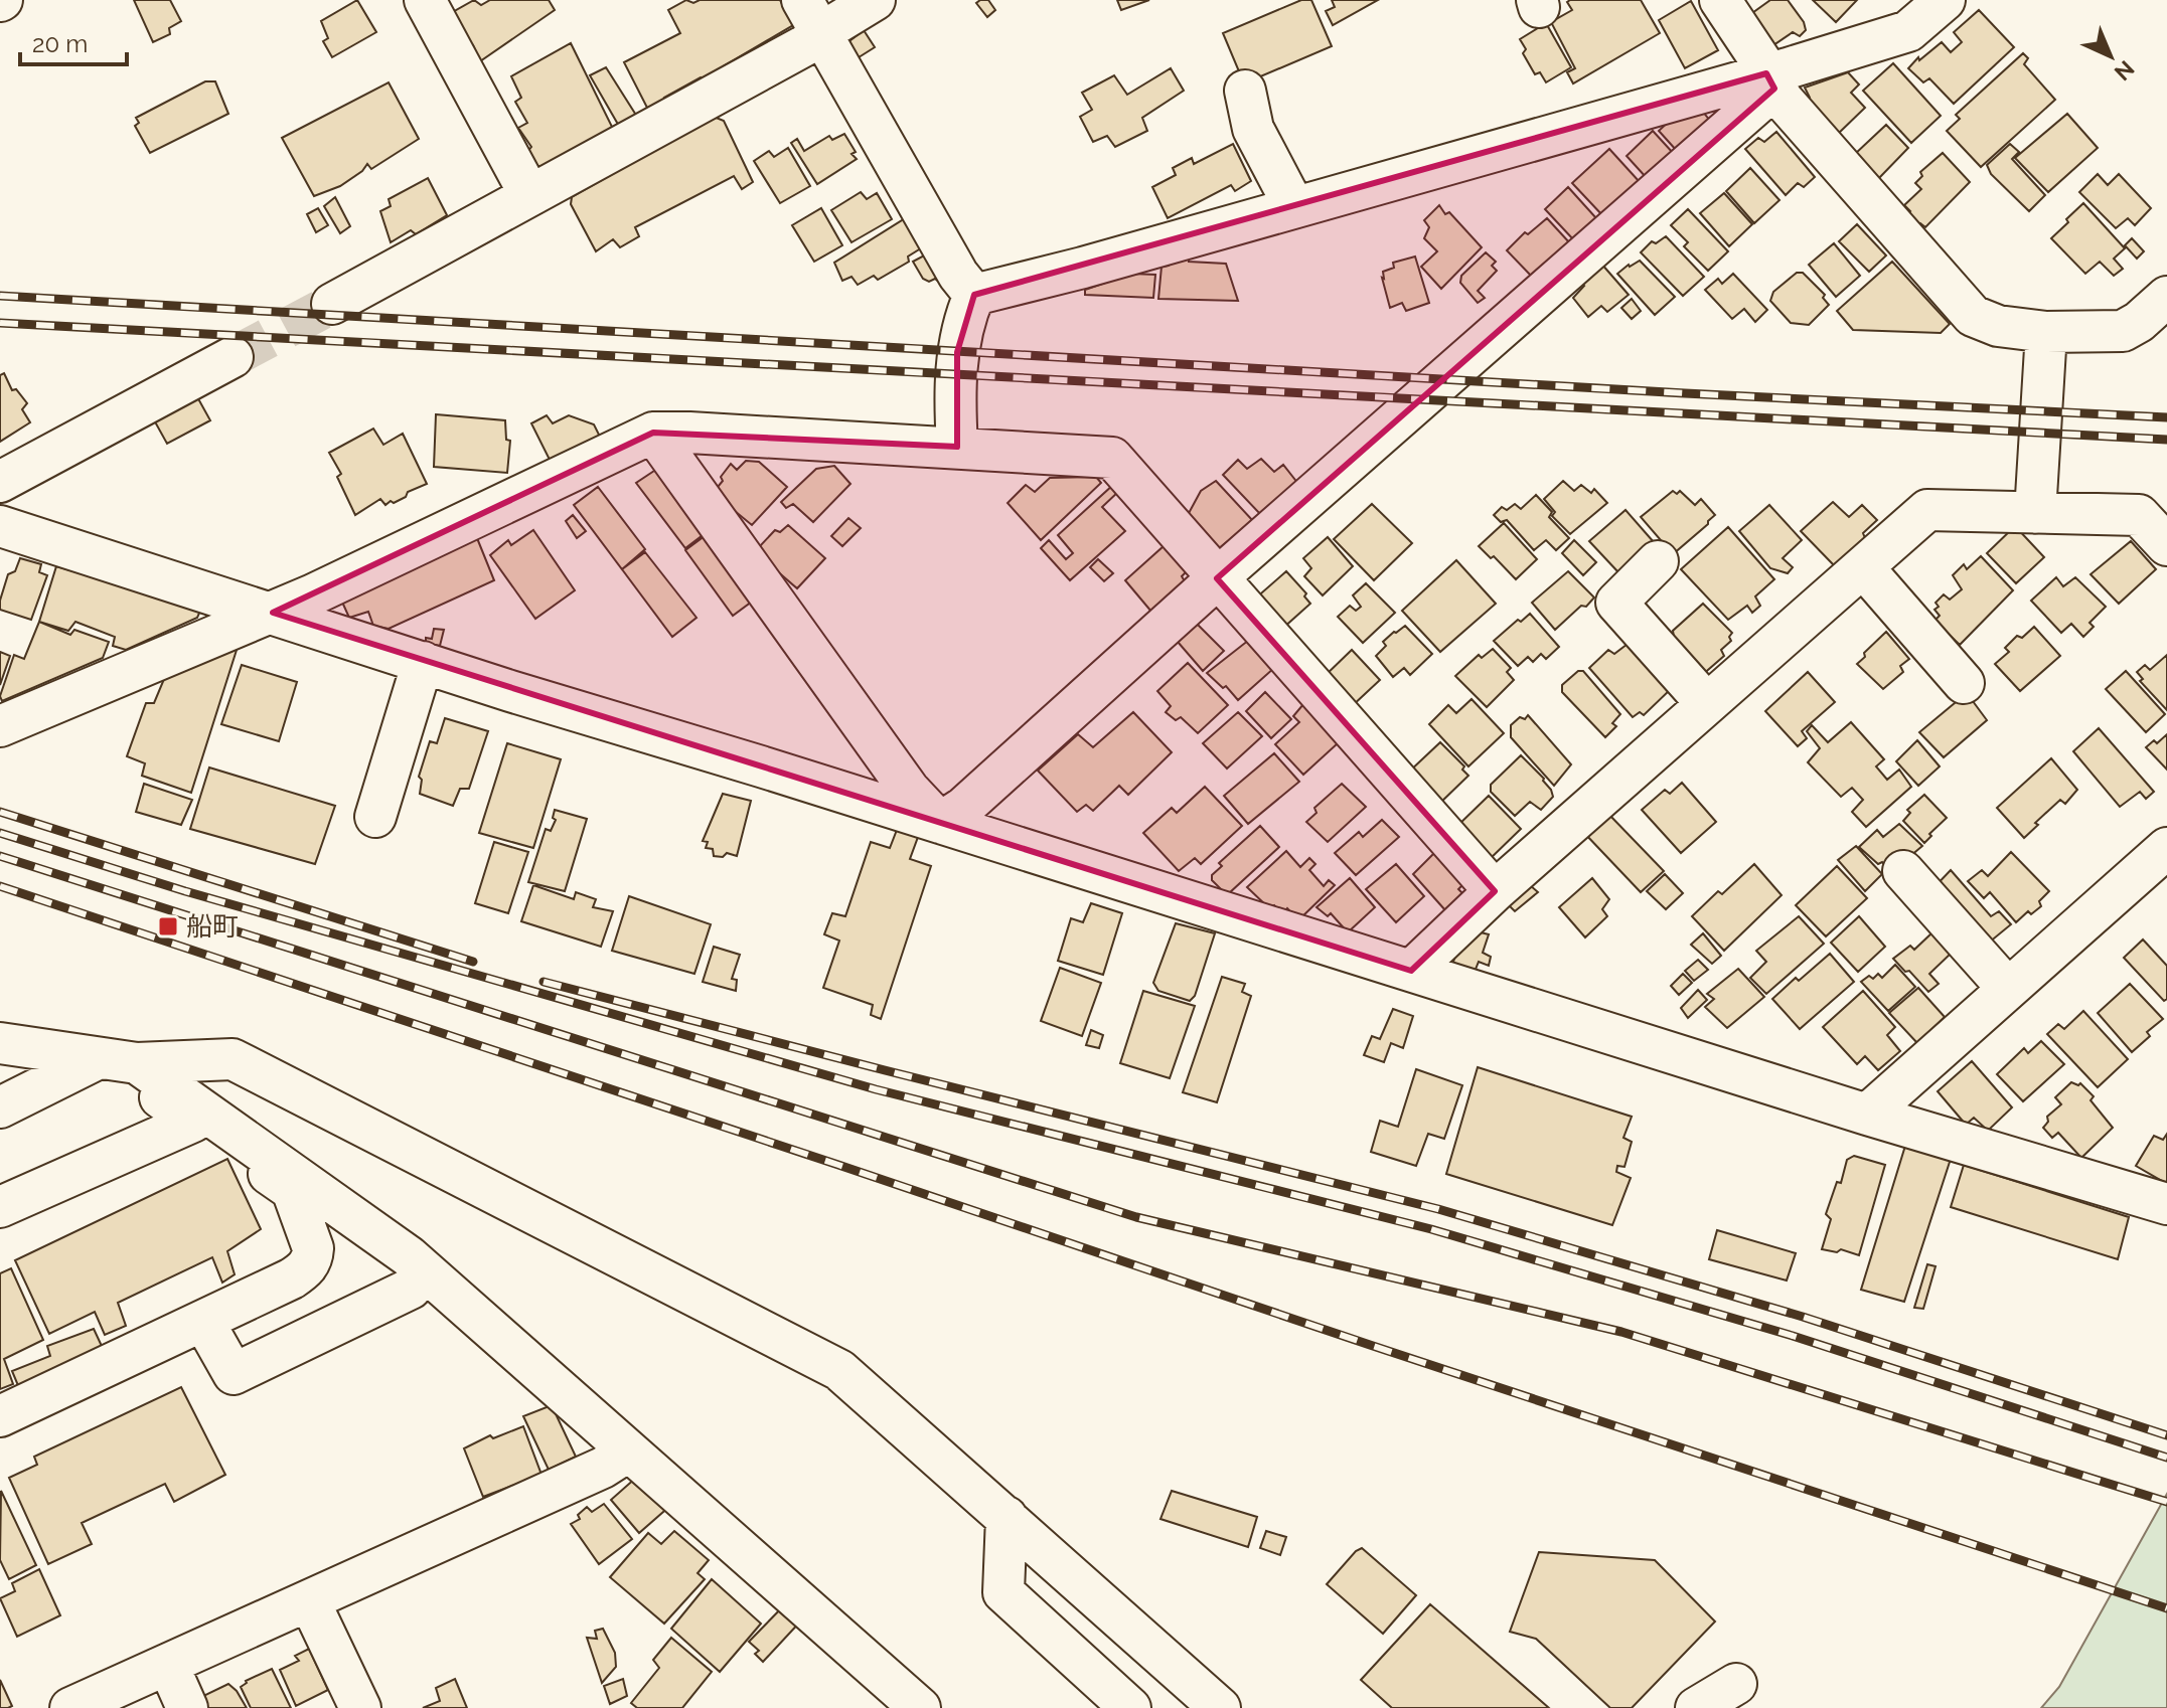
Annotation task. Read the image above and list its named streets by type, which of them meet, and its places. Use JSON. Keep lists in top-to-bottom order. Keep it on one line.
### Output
{"places":{"transit":["船町"]},"scale_bar":"20 m","north":"bottom right"}
